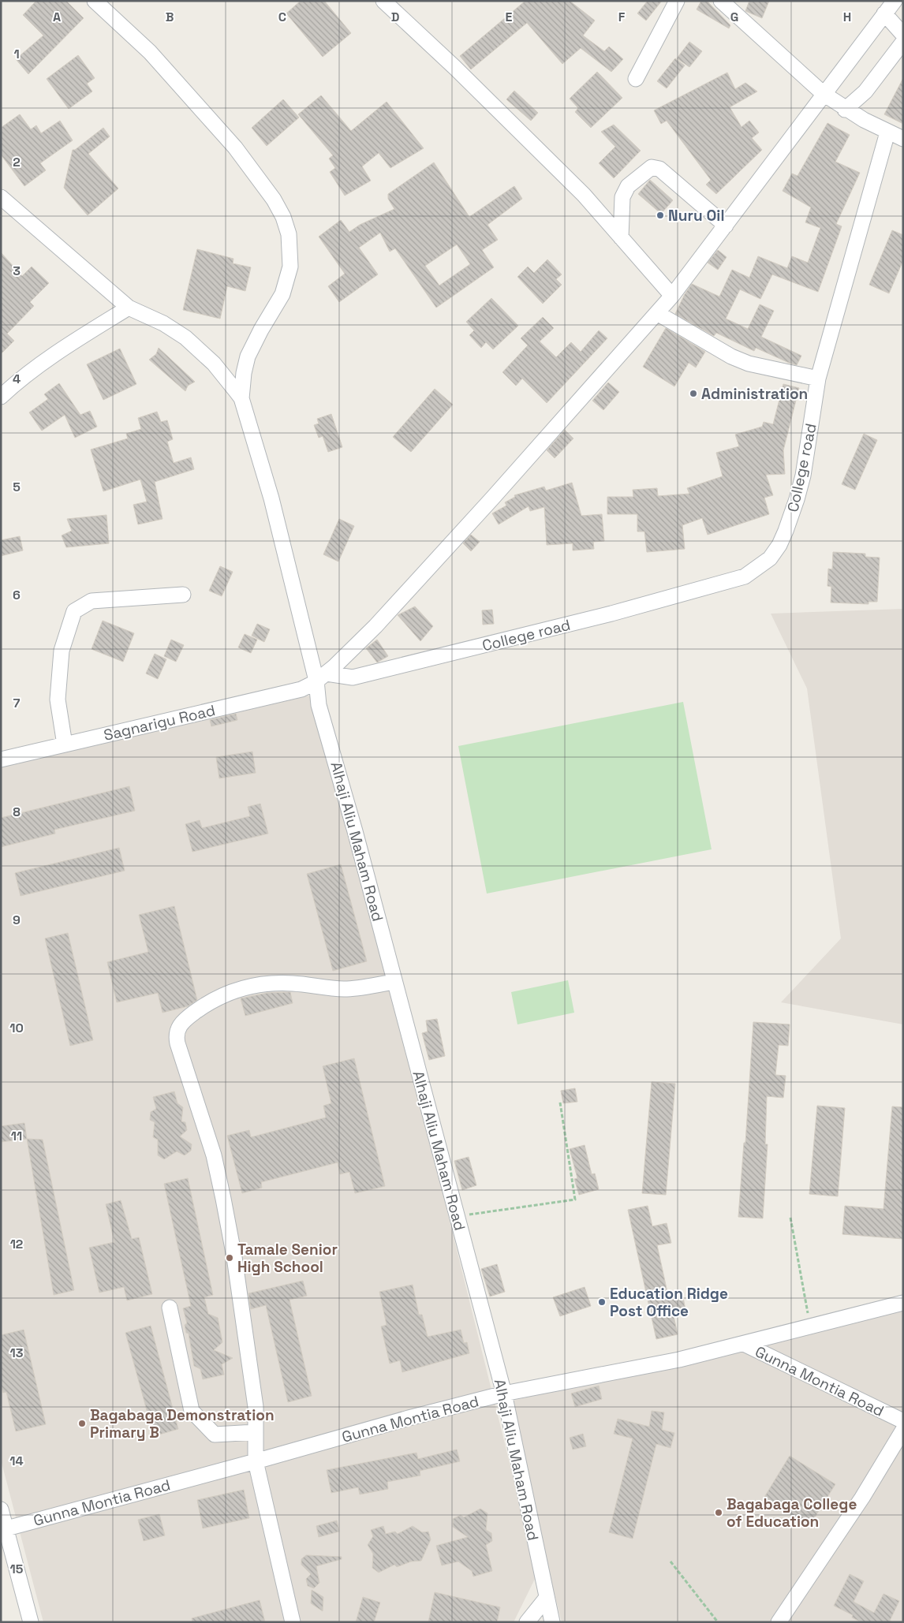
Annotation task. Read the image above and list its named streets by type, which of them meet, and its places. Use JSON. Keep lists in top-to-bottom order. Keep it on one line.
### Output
{"streets":{"street":["College road","Sagnarigu Road","Alhaji Aliu Maham Road","Gunna Montia Road"]},"crossings":[["College road","Sagnarigu Road"],["College road","Alhaji Aliu Maham Road"],["Sagnarigu Road","Alhaji Aliu Maham Road"],["Alhaji Aliu Maham Road","Gunna Montia Road"]],"places":["Nuru Oil","Administration","Tamale Senior High School","Education Ridge Post Office","Bagabaga Demonstration Primary B","Bagabaga College of Education"],"grid":{"columns":["A","B","C","D","E","F","G","H"],"rows":["1","2","3","4","5","6","7","8","9","10","11","12","13","14","15"]}}
